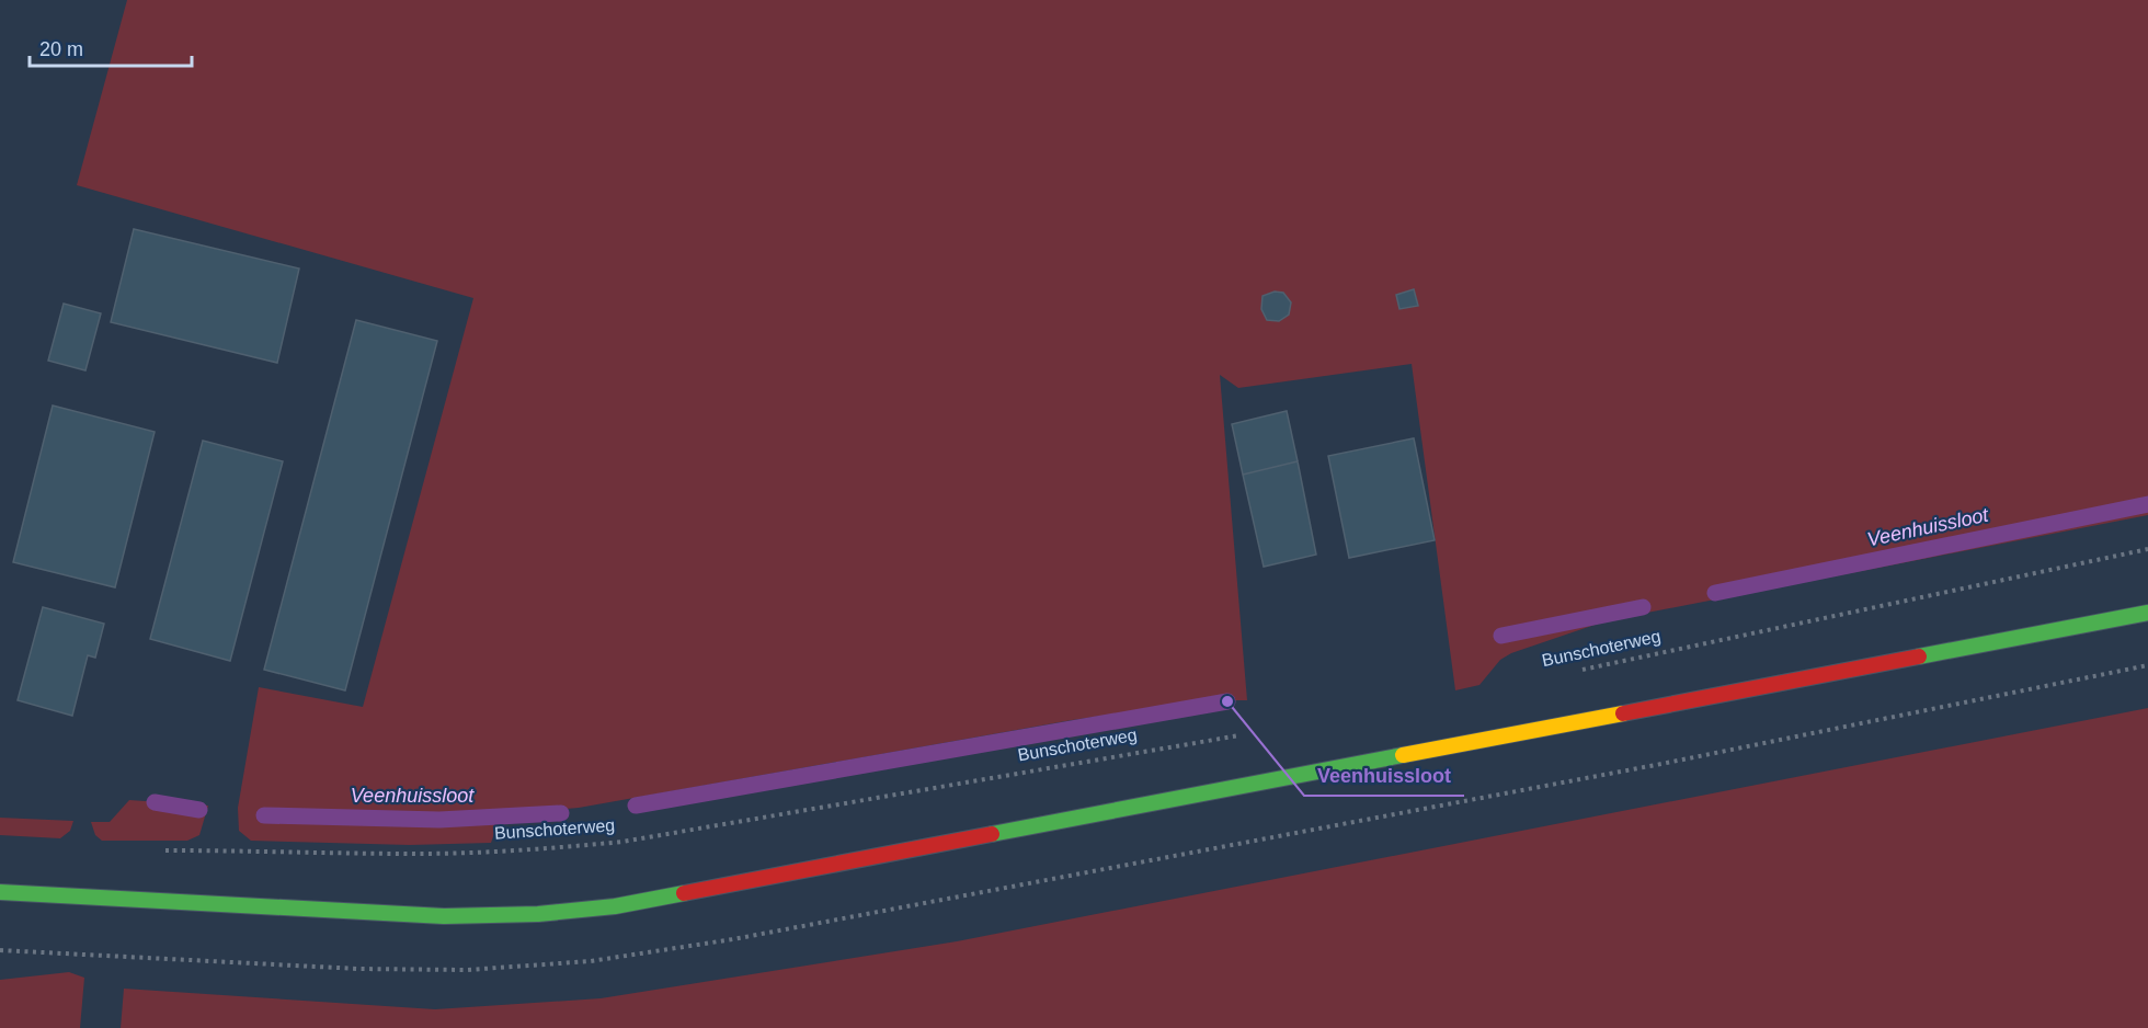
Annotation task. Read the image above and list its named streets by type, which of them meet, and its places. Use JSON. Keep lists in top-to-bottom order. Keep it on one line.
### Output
{"streets":{"path":["Bunschoterweg"]},"water":["Veenhuissloot"],"places":["Veenhuissloot"],"scale_bar":"20 m"}
